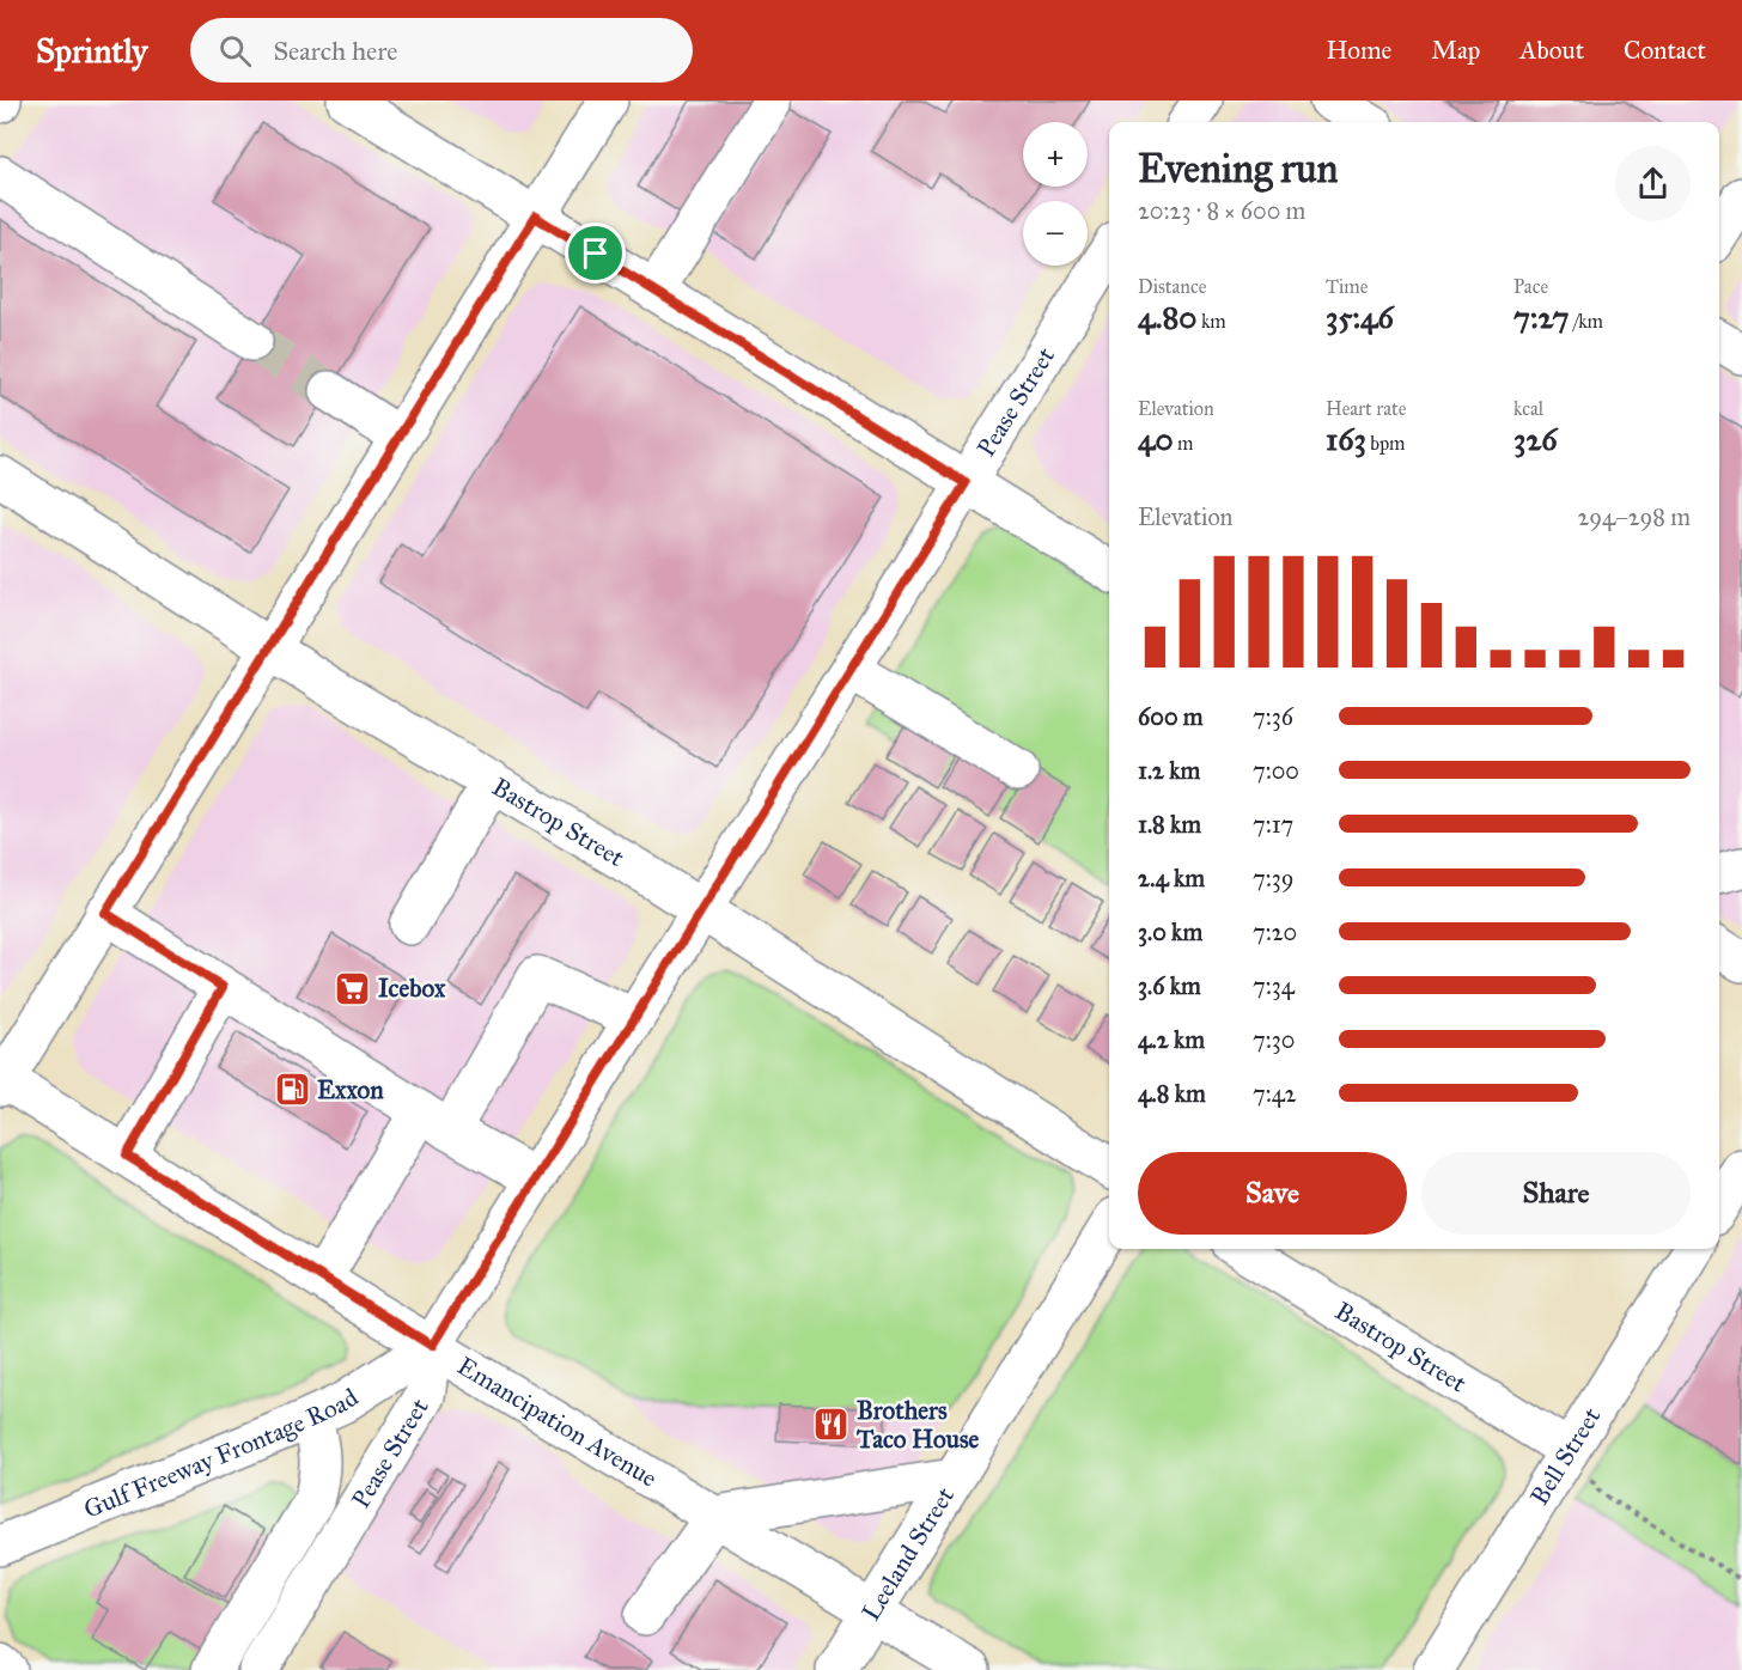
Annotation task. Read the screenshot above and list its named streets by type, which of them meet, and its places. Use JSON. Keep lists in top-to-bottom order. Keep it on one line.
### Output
{"streets":{"street":["Pease Street","Bastrop Street","Emancipation Avenue","Gulf Freeway Frontage Road","Bell Street","Leeland Street"]},"crossings":[["Pease Street","Bastrop Street"],["Pease Street","Emancipation Avenue"],["Pease Street","Gulf Freeway Frontage Road"],["Bastrop Street","Bell Street"],["Emancipation Avenue","Gulf Freeway Frontage Road"],["Emancipation Avenue","Leeland Street"]],"places":{"supermarket":["Icebox"],"fuel station":["Exxon"],"restaurant":["Brothers Taco House"]},"page":{"header":"Sprintly","search":"Search here","nav":["Home","Map","About","Contact"],"map_buttons":["+","−"],"heading":["Evening run","20:23 · 8 × 600 m"],"stats":[["Distance","4.80 km"],["Time","35:46"],["Pace","7:27 /km"],["Elevation","40 m"],["Heart rate","163 bpm"],["kcal","326"]],"chart":["Elevation","294–298 m"],"list":[{"name":"600 m","note":"7:36"},{"name":"1.2 km","note":"7:00"},{"name":"1.8 km","note":"7:17"},{"name":"2.4 km","note":"7:39"},{"name":"3.0 km","note":"7:20"},{"name":"3.6 km","note":"7:34"},{"name":"4.2 km","note":"7:30"},{"name":"4.8 km","note":"7:42"}],"buttons":["Save","Share"]}}
